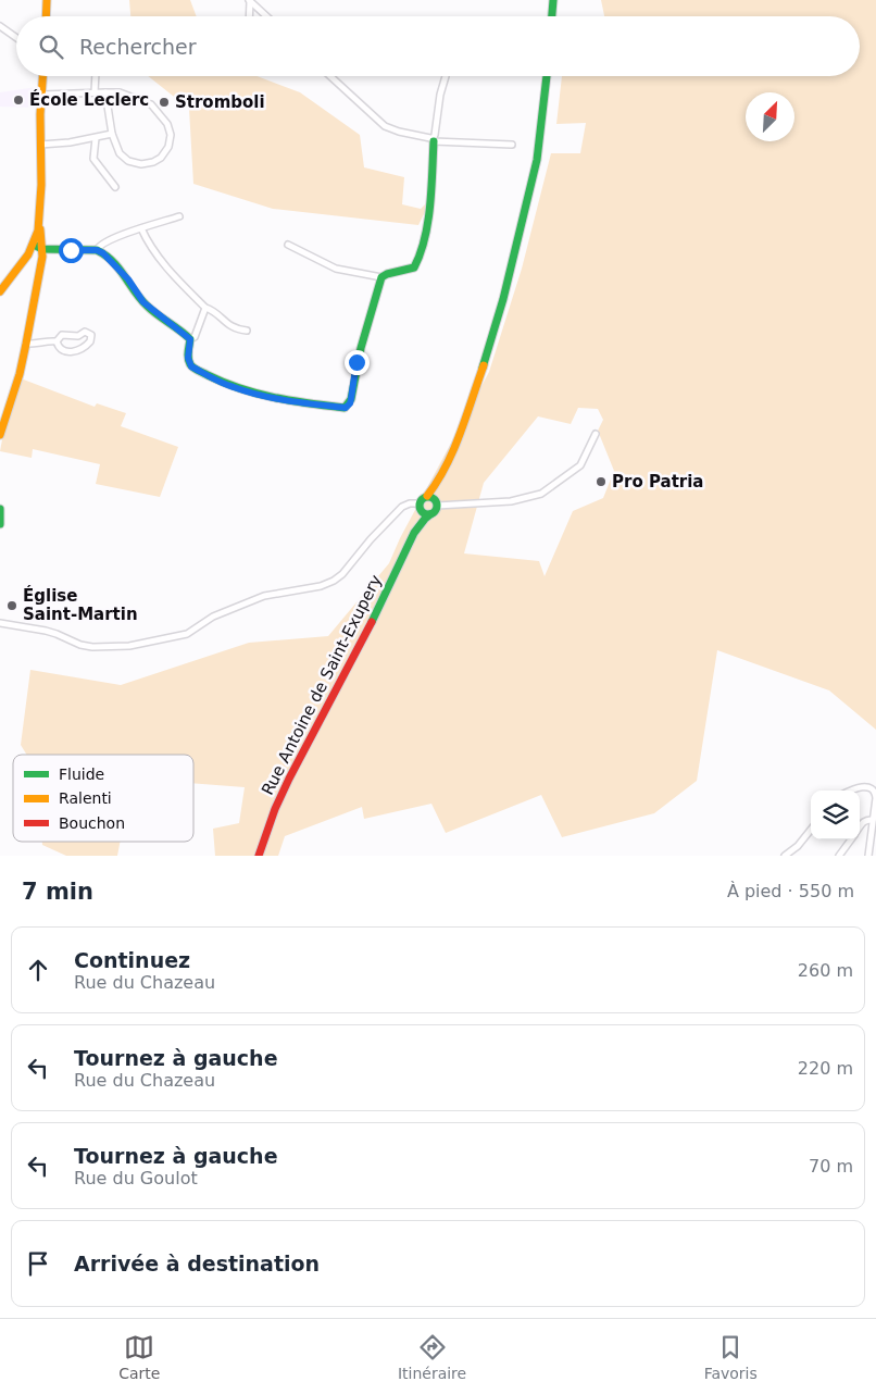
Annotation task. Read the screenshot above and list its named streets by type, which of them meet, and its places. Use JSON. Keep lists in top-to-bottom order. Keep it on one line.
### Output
{"streets":{"main road":["Rue Antoine de Saint-Exupery"]},"places":["École Leclerc","Stromboli","Pro Patria","Église Saint-Martin"],"legend":["Fluide","Ralenti","Bouchon"],"north":"top right","page":{"search":"Rechercher","heading":["7 min","À pied · 550 m"],"list":[["Continuez","Rue du Chazeau","260 m"],["Tournez à gauche","Rue du Chazeau","220 m"],["Tournez à gauche","Rue du Goulot","70 m"],"Arrivée à destination"],"nav":["Carte","Itinéraire","Favoris"]}}
